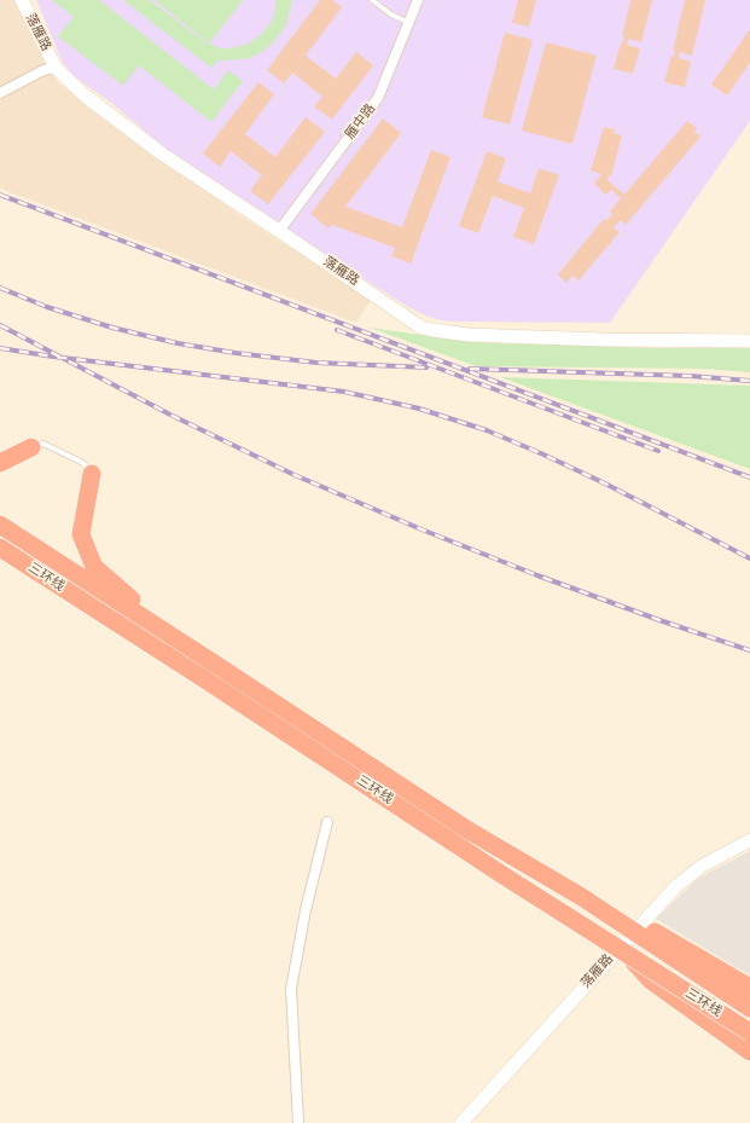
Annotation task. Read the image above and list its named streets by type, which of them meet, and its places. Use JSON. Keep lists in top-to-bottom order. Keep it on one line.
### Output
{"streets":{"highway":["三环线"],"street":["落雁路","雁中路"]},"crossings":[["落雁路","雁中路"]]}
